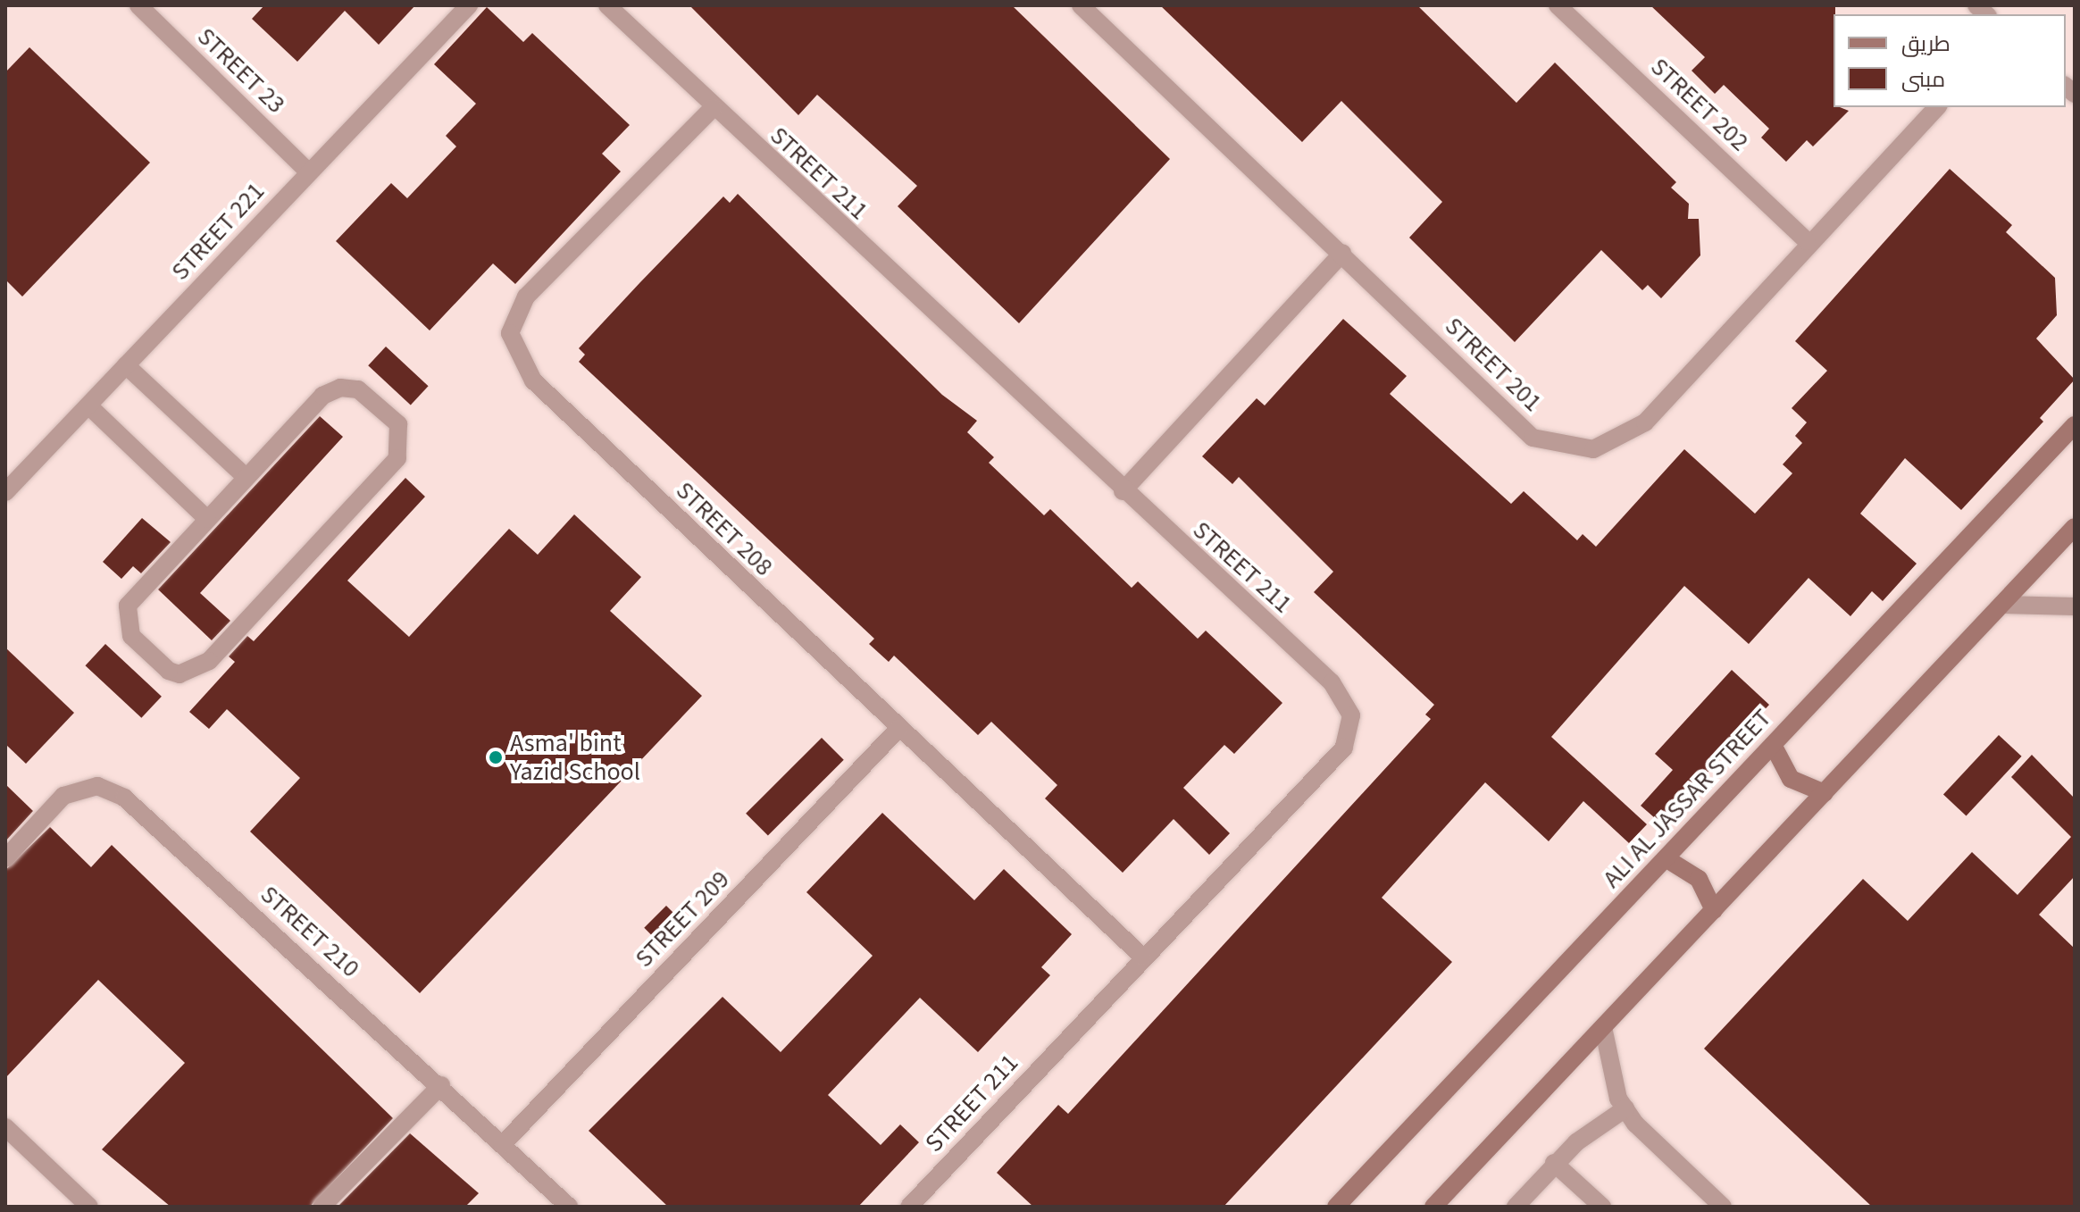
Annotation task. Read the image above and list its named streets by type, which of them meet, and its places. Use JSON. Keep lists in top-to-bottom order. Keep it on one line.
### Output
{"streets":{"street":["STREET 23","STREET 202","STREET 211","STREET 221","STREET 201","STREET 208","ALI AL JASSAR STREET","STREET 209","STREET 210"]},"crossings":[["STREET 23","STREET 221"],["STREET 202","STREET 201"],["STREET 211","STREET 208"],["STREET 208","STREET 209"],["STREET 209","STREET 210"]],"places":["Asma' bint Yazid School"],"legend":["طريق","مبنى"]}
